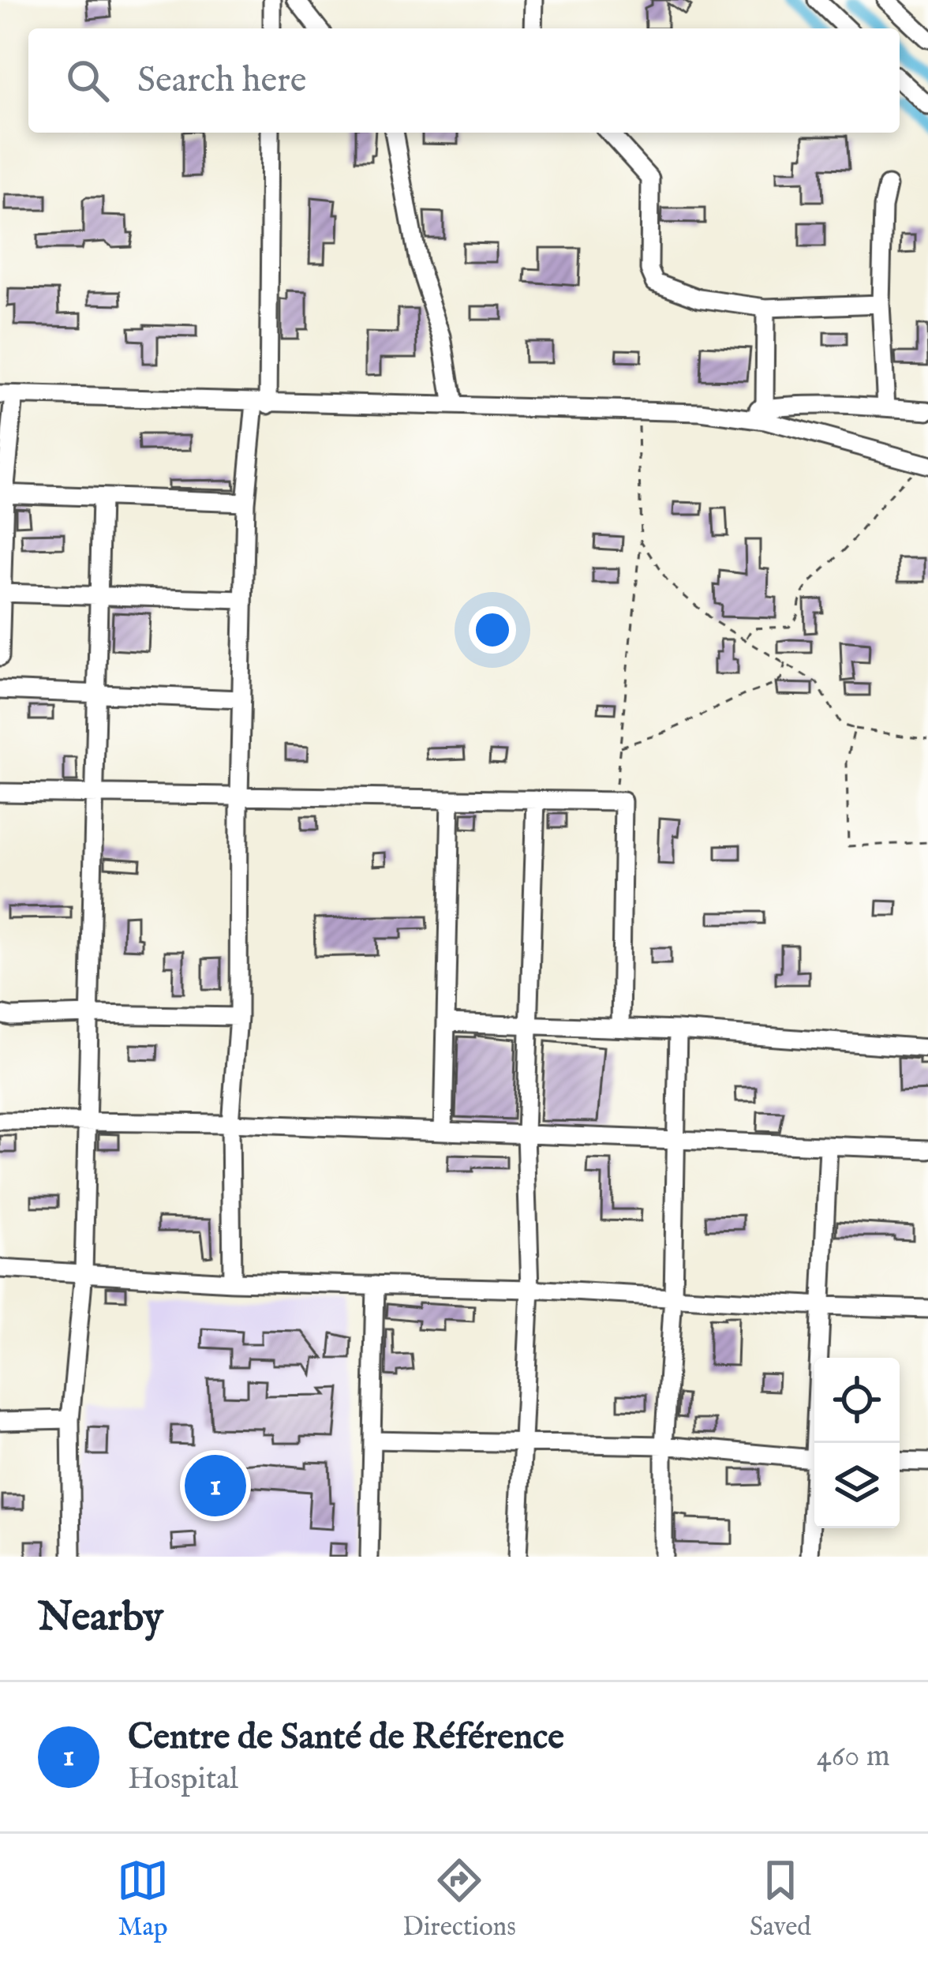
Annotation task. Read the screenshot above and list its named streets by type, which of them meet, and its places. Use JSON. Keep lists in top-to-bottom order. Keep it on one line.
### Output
{"page":{"search":"Search here","pins":"1","heading":"Nearby","list":[{"mark":"1","name":"Centre de Santé de Référence","note":"Hospital","value":"460 m"}],"nav":["Map","Directions","Saved"]}}
